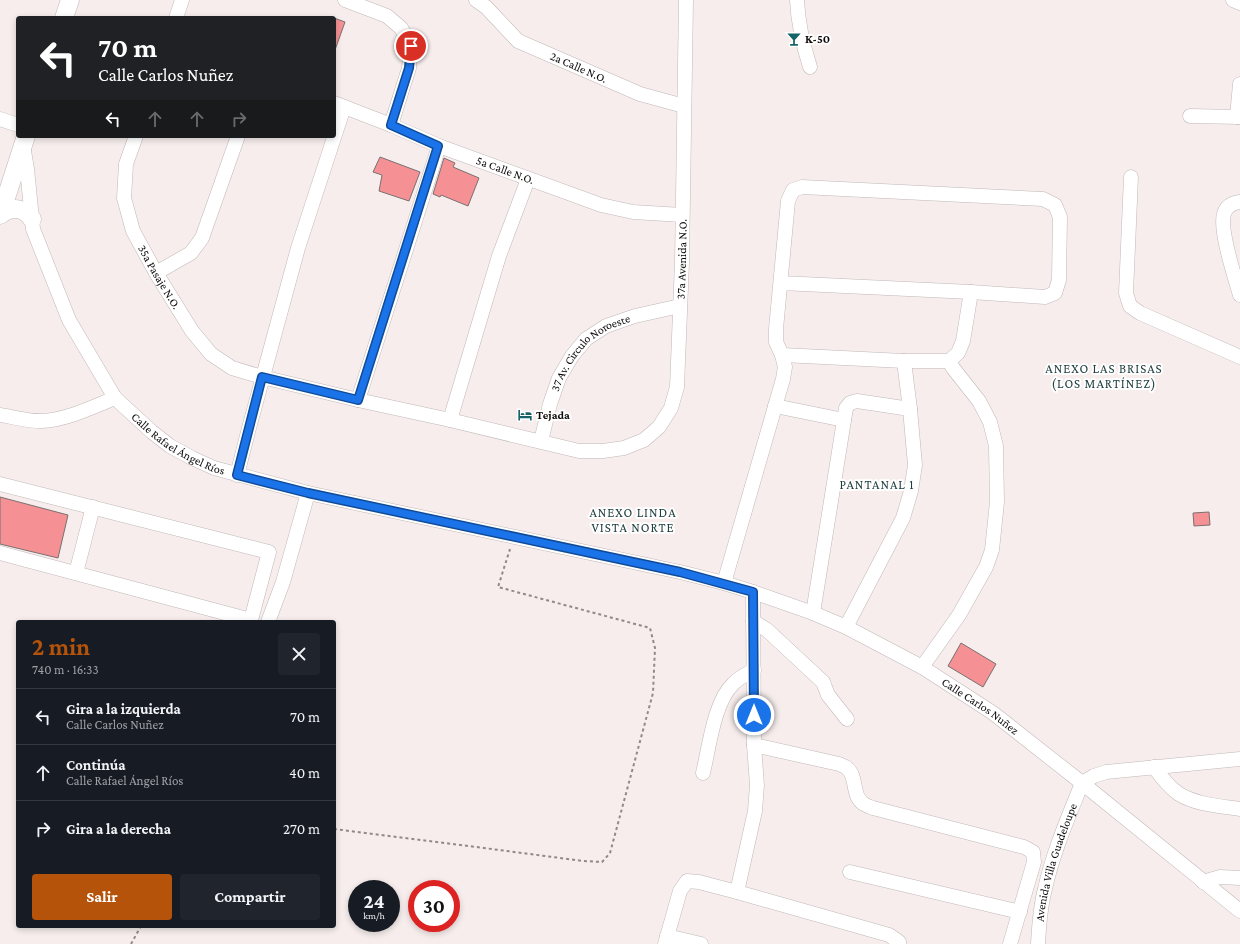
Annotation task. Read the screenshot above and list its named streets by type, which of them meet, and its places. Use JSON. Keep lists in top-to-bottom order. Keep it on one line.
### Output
{"streets":{"street":["2a Calle N.O.","5a Calle N.O.","37a Avenida N.O.","35a Pasaje N.O.","37 Av. Circulo Noroeste","Calle Rafael Ángel Ríos","Calle Carlos Nuñez","Avenida Villa Guadeloupe"]},"crossings":[["2a Calle N.O.","37a Avenida N.O."],["5a Calle N.O.","37a Avenida N.O."],["37a Avenida N.O.","35a Pasaje N.O."],["37a Avenida N.O.","37 Av. Circulo Noroeste"],["Calle Rafael Ángel Ríos","Calle Carlos Nuñez"],["Calle Carlos Nuñez","Avenida Villa Guadeloupe"]],"districts":["ANEXO LAS BRISAS (LOS MARTÍNEZ)","PANTANAL 1","ANEXO LINDA VISTA NORTE"],"places":{"bar":["K-50"],"hotel":["Tejada"]},"page":{"turn":["70 m","Calle Carlos Nuñez"],"heading":["2 min","740 m · 16:33"],"list":[{"name":"Gira a la izquierda","note":"Calle Carlos Nuñez","value":"70 m"},{"name":"Continúa","note":"Calle Rafael Ángel Ríos","value":"40 m"},{"name":"Gira a la derecha","value":"270 m"}],"buttons":["Salir","Compartir"],"speed":"24 km/h","limit":"30"}}
